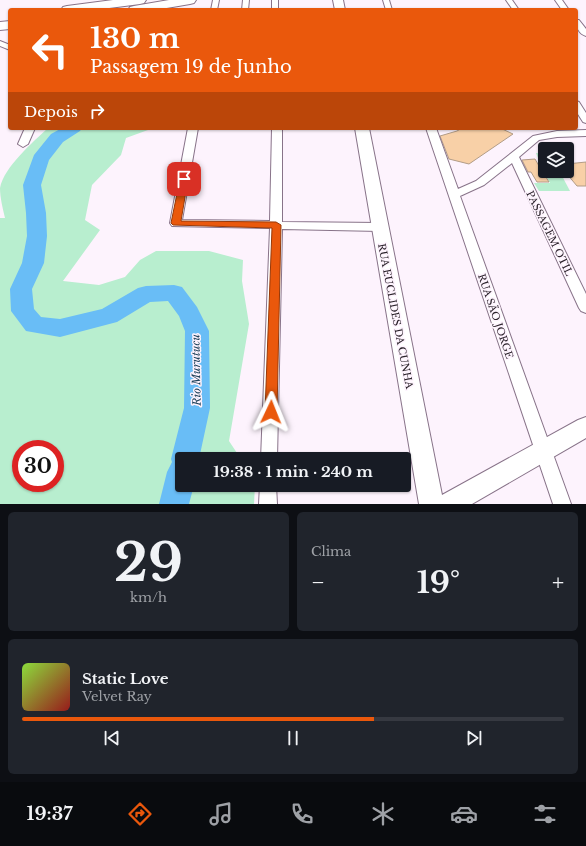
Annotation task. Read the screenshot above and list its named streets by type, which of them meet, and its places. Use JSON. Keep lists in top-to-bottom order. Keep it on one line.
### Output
{"streets":{"street":["PASSAGEM OTIL","RUA EUCLIDES DA CUNHA","RUA SÃO JORGE"]},"water":["Rio Murutucu"],"page":{"turn":["130 m","Passagem 19 de Junho"],"then":"Depois","limit":"30","trip":"19:38 · 1 min · 240 m","tile":[["29","km/h"],"Clima"],"heat":["−","19°","+"],"song":["Static Love","Velvet Ray"],"tabs":"19:37"}}
